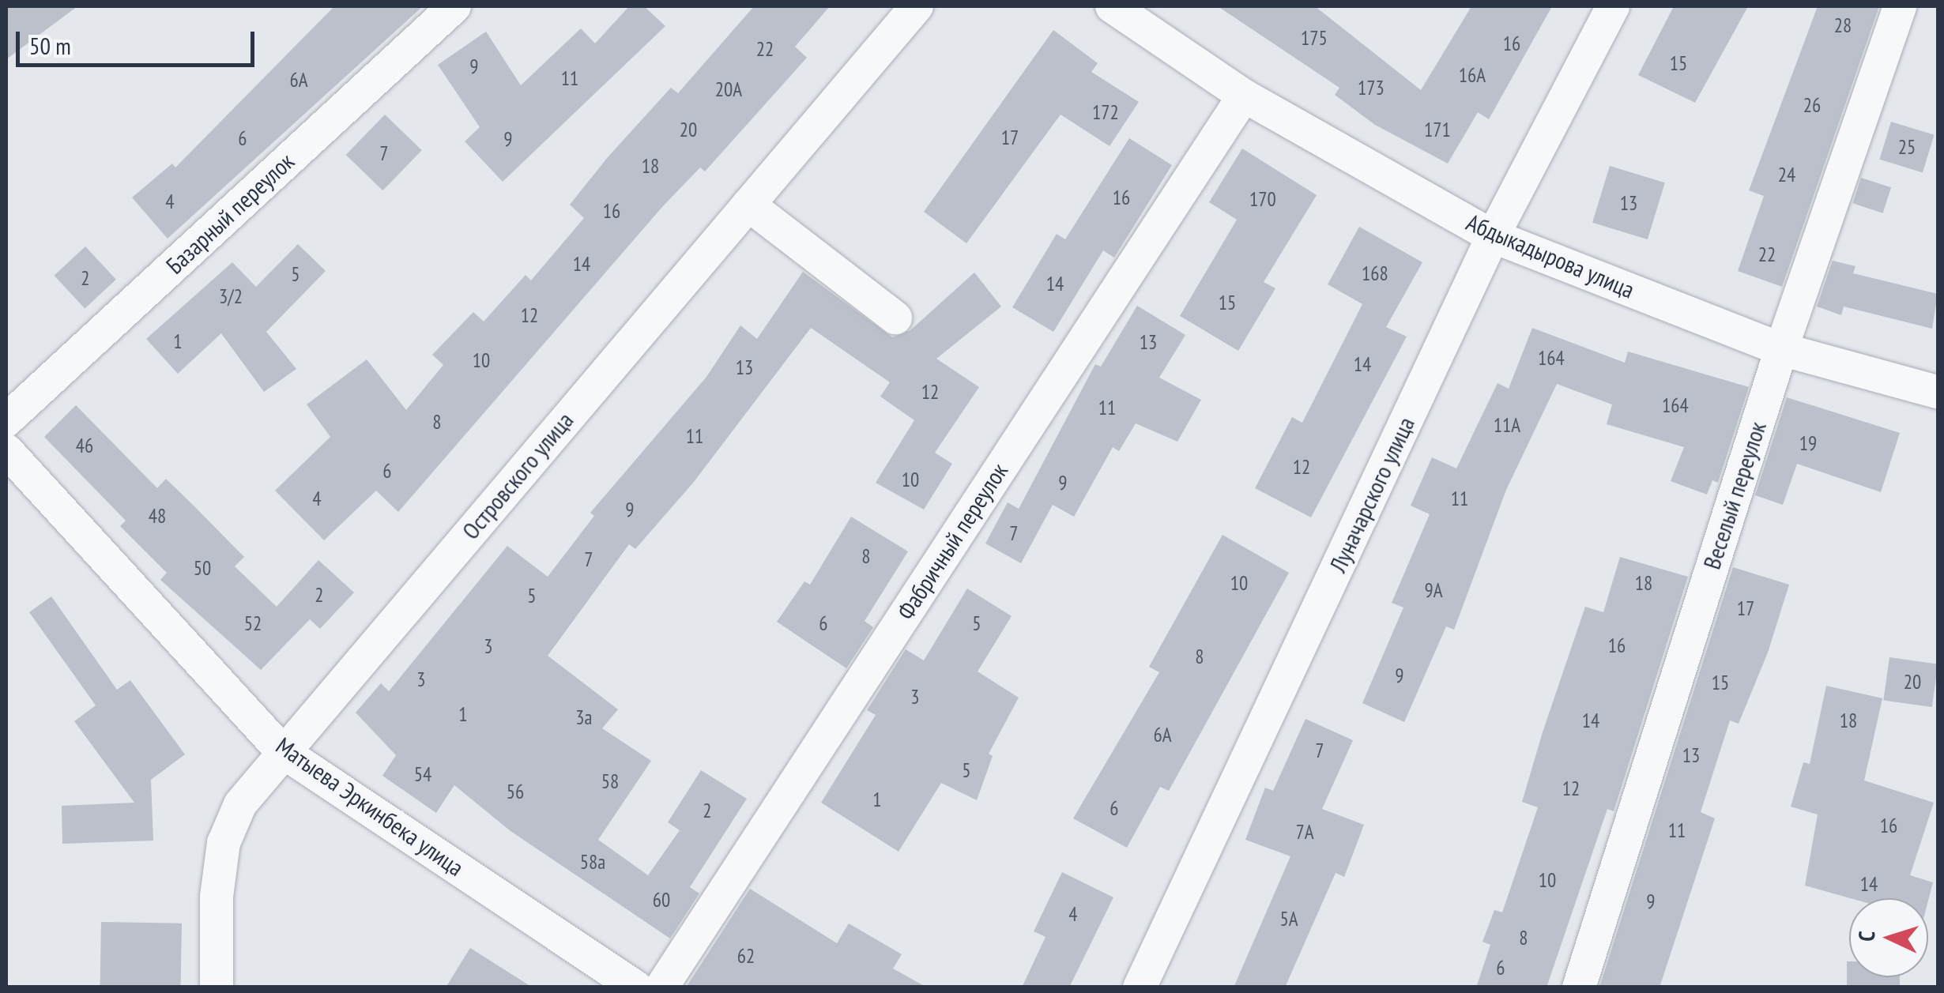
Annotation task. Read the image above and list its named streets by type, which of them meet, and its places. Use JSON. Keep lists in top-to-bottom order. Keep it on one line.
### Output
{"streets":{"street":["Базарный переулок","Абдыкадырова улица","Островского улица","Луначарского улица","Веселый переулок","Фабричный переулок","Матыева Эркинбека улица"]},"crossings":[["Абдыкадырова улица","Луначарского улица"],["Абдыкадырова улица","Веселый переулок"],["Абдыкадырова улица","Фабричный переулок"],["Островского улица","Матыева Эркинбека улица"]],"house_numbers":["28","175","16","22","15","9","16А","11","6А","173","20А","26","172","20","171","17","6","9","25","7","18","24","16","170","4","13","16","22","14","168","5","2","14","3/2","15","12","1","13","164","10","14","13","12","164","11","8","11А","11","19","46","12","6","10","9","4","11","9","48","7","8","7","50","10","18","9А","2","5","17","52","6","5","16","3","8","9","3","20","15","3","1","3a","14","18","6А","7","13","5","54","58","12","56","1","6","2","16","11","7А","58a","10","14","60","9","4","5А","8","62","6"],"scale_bar":"50 m","north":"left"}
